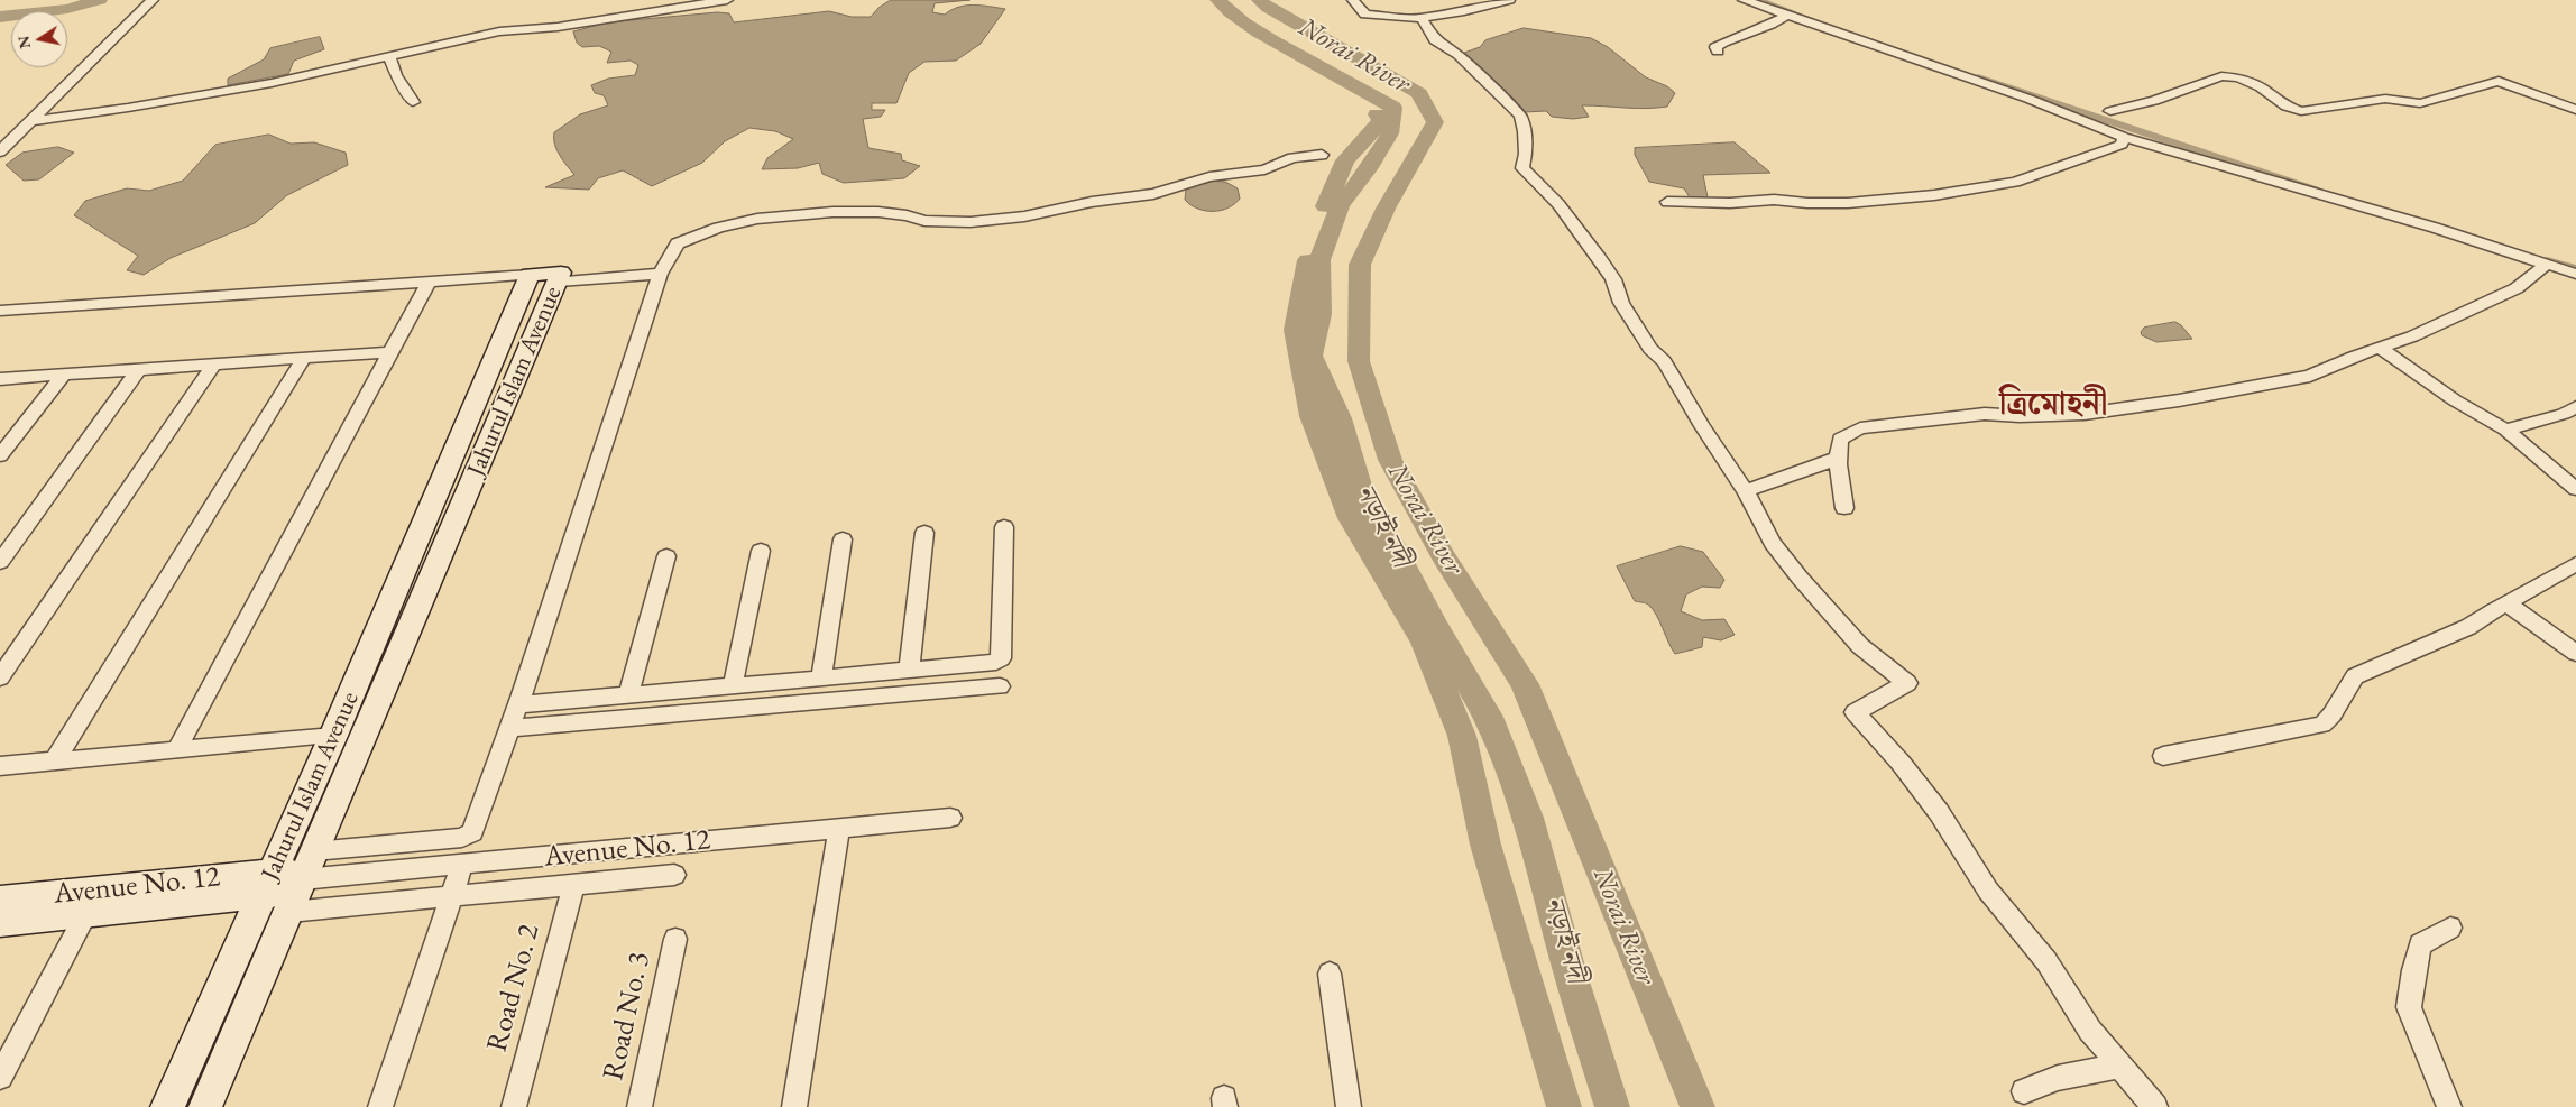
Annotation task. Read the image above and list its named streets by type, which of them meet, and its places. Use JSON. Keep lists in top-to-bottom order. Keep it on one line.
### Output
{"streets":{"street":["Jahurul Islam Avenue","Avenue No. 12","Road No. 2","Road No. 3"]},"crossings":[["Jahurul Islam Avenue","Avenue No. 12"],["Avenue No. 12","Road No. 2"]],"districts":["ত্রিমোহনী"],"water":["Norai River","নড়াই নদী"],"north":"left"}
